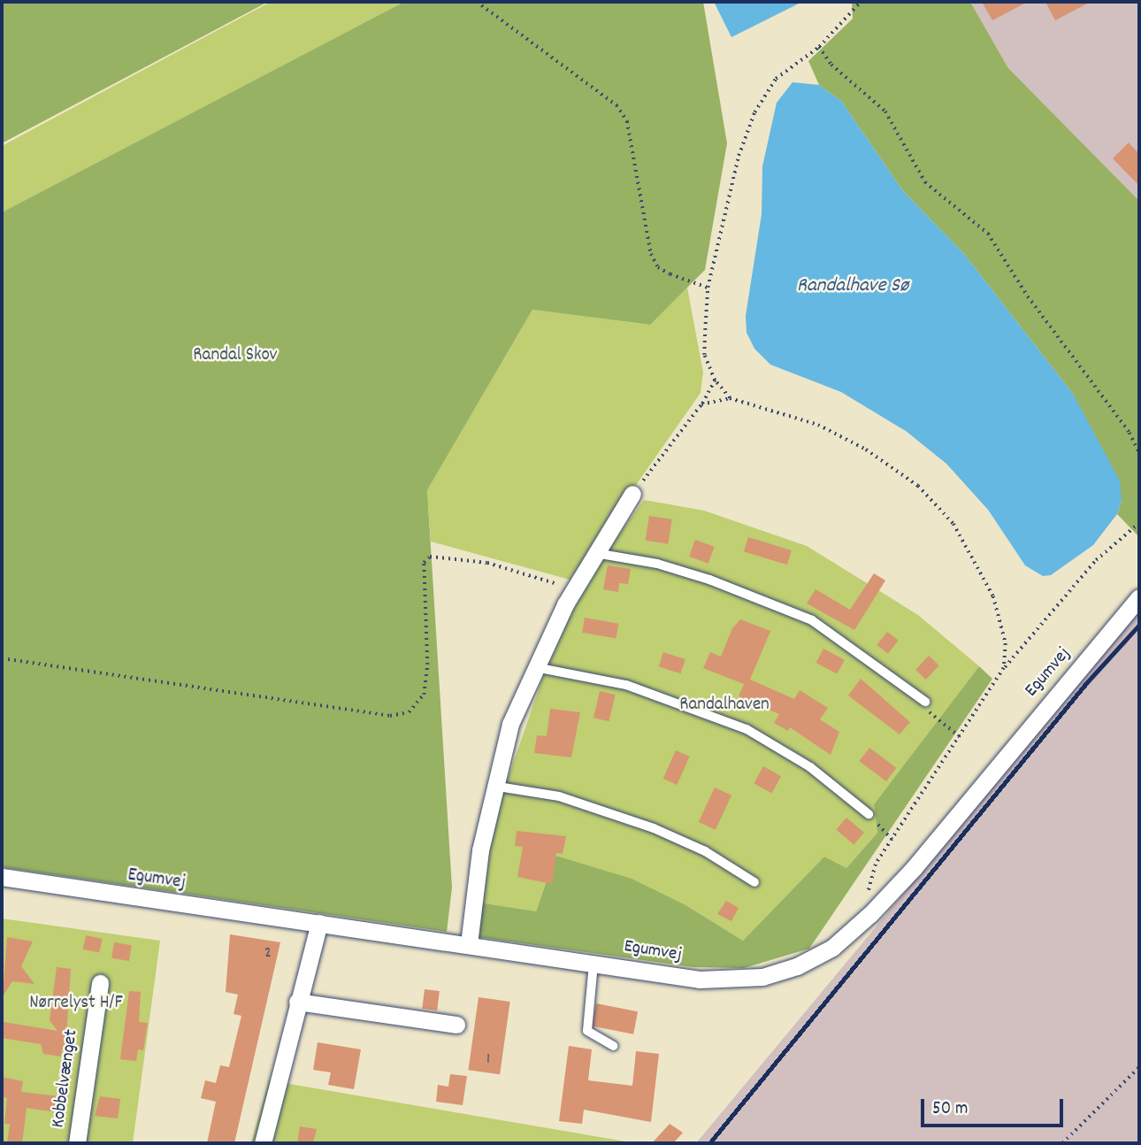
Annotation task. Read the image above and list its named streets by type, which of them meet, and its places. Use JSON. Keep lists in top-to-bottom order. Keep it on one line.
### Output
{"streets":{"street":["Egumvej","Kobbelvænget"]},"water":["Randalhave Sø"],"parks":["Randal Skov","Randalhaven","Nørrelyst H/F"],"house_numbers":["2","1"],"scale_bar":"50 m"}
